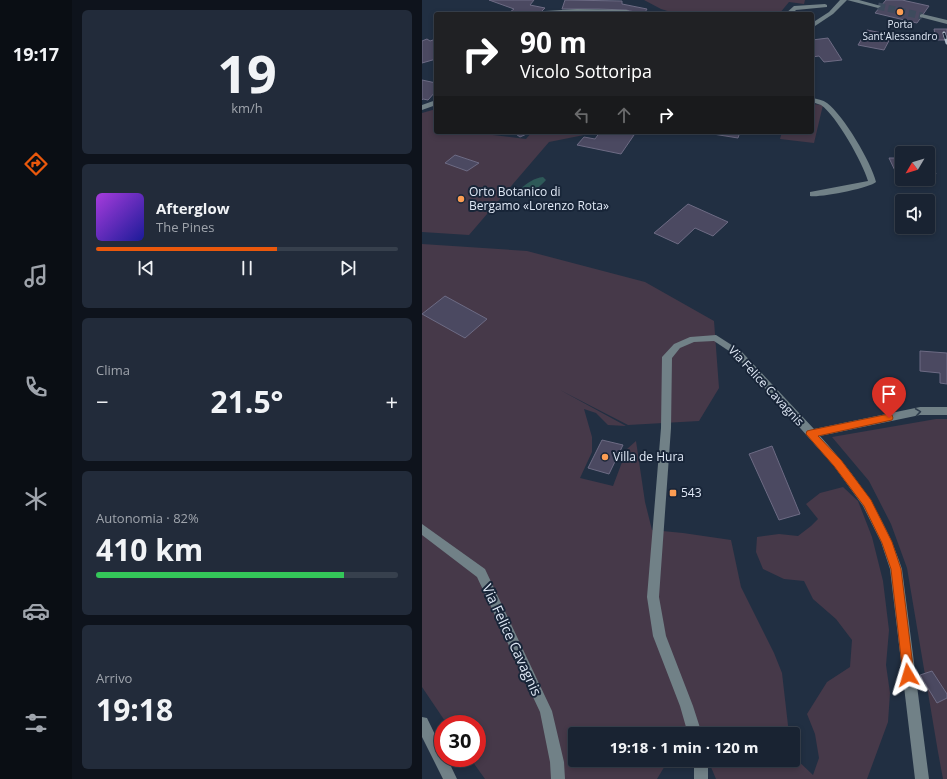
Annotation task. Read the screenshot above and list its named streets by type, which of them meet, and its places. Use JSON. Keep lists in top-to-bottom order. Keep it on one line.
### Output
{"streets":{"street":["Via Felice Cavagnis"]},"places":{"other":["Porta Sant'Alessandro","Orto Botanico di Bergamo «Lorenzo Rota»","Villa de Hura"],"transit":["543"]},"north":"bottom left","page":{"tabs":"19:17","tile":[["19","km/h"],"Clima",["Autonomia · 82%","410 km"],["Arrivo","19:18"]],"turn":["90 m","Vicolo Sottoripa"],"song":["Afterglow","The Pines"],"heat":["−","21.5°","+"],"limit":"30","trip":"19:18 · 1 min · 120 m"}}
